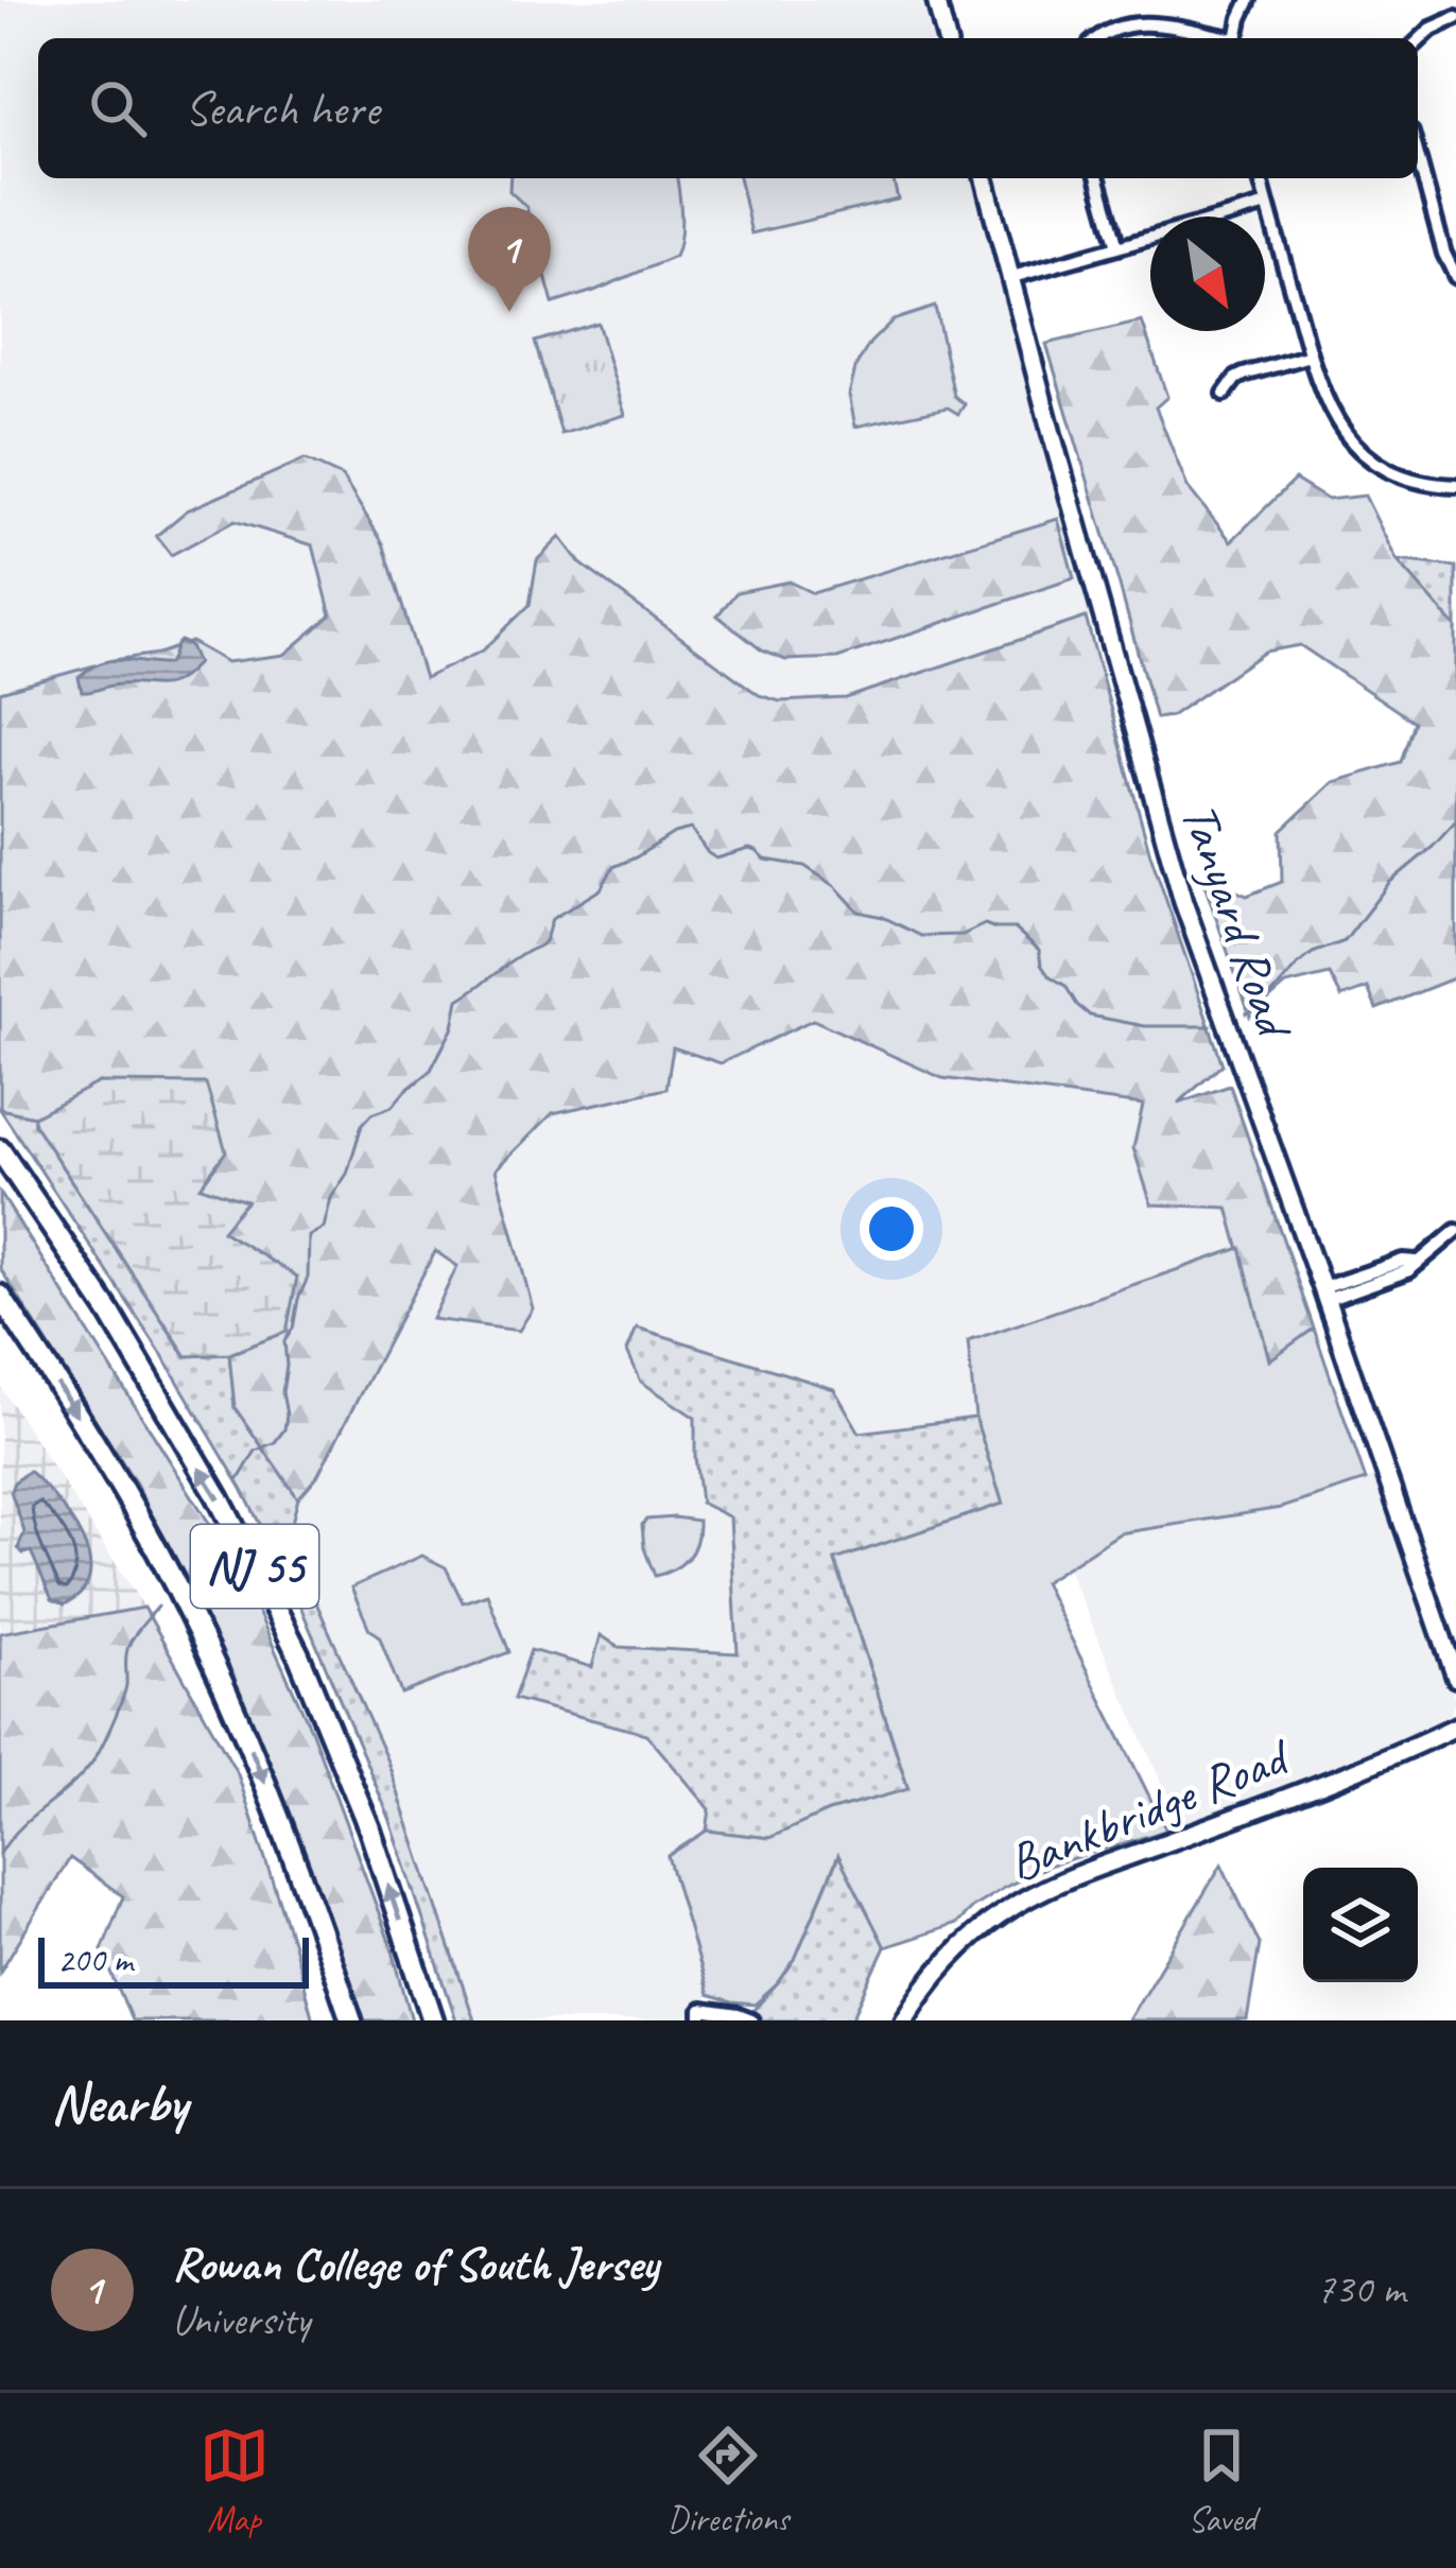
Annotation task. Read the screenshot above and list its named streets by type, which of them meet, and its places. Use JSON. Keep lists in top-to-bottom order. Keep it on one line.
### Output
{"streets":{"highway":["NJ 55"],"street":["Tanyard Road","Bankbridge Road"]},"scale_bar":"200 m","north":"bottom right","page":{"search":"Search here","pins":"1","scale":"200 m","heading":"Nearby","list":[{"mark":"1","name":"Rowan College of South Jersey","note":"University","value":"730 m"}],"nav":["Map","Directions","Saved"]}}
